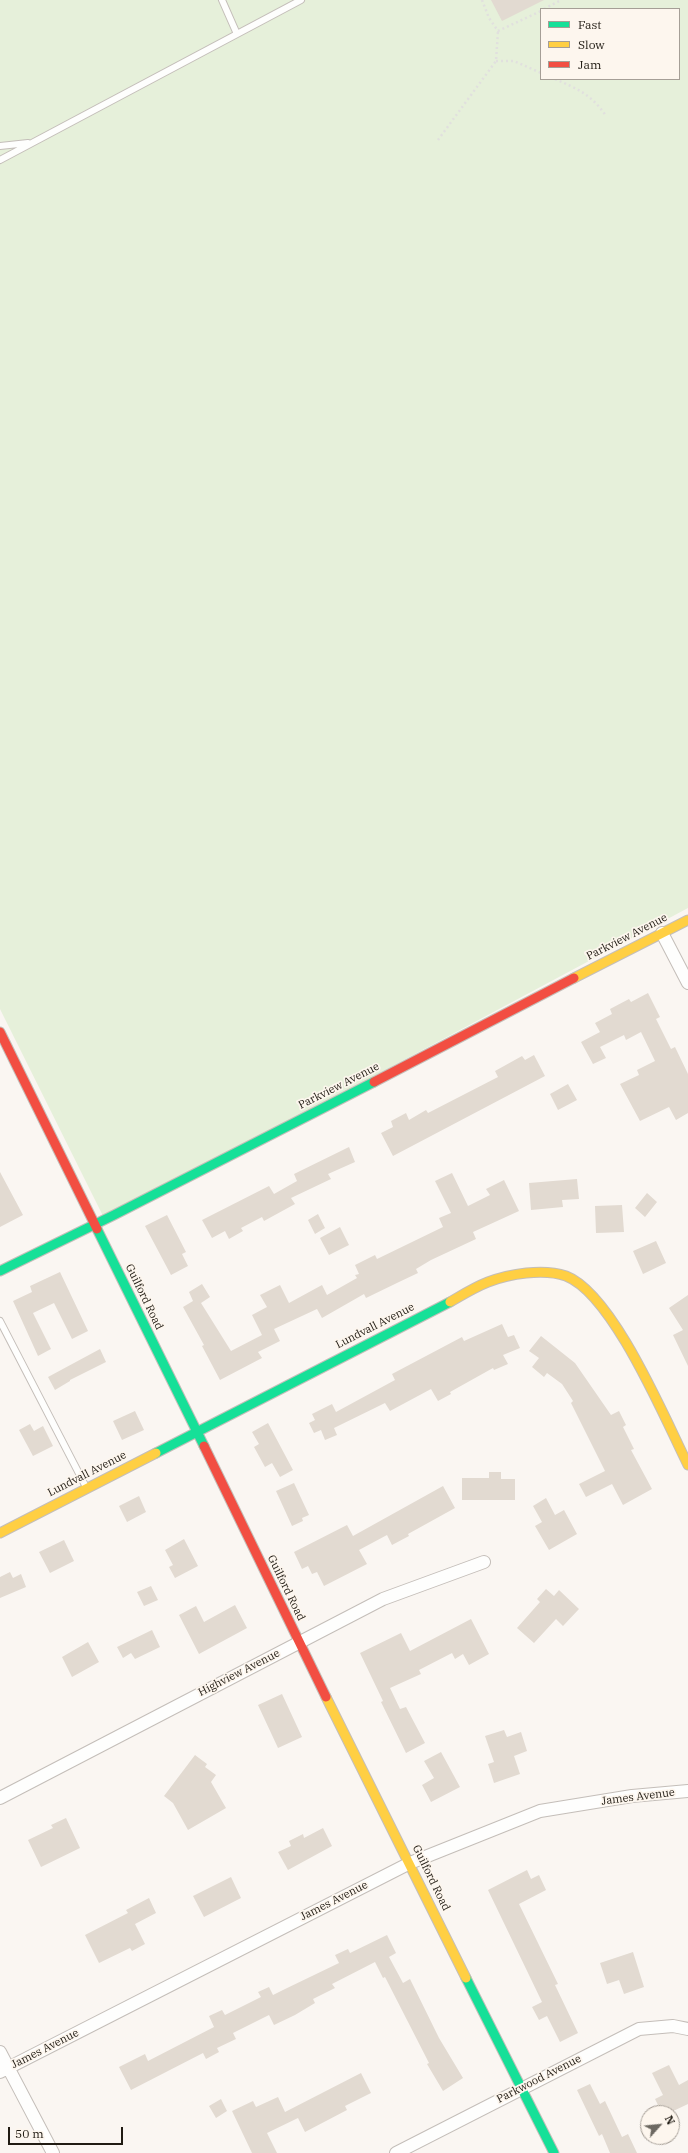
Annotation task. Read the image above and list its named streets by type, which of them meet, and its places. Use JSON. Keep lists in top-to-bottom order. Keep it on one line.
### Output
{"streets":{"street":["Parkview Avenue","Guilford Road","Lundvall Avenue","Highview Avenue","James Avenue","Parkwood Avenue"]},"crossings":[["Parkview Avenue","Guilford Road"],["Guilford Road","Lundvall Avenue"],["Guilford Road","Highview Avenue"],["Guilford Road","James Avenue"],["Guilford Road","Parkwood Avenue"]],"legend":["Fast","Slow","Jam"],"scale_bar":"50 m","north":"top right"}
